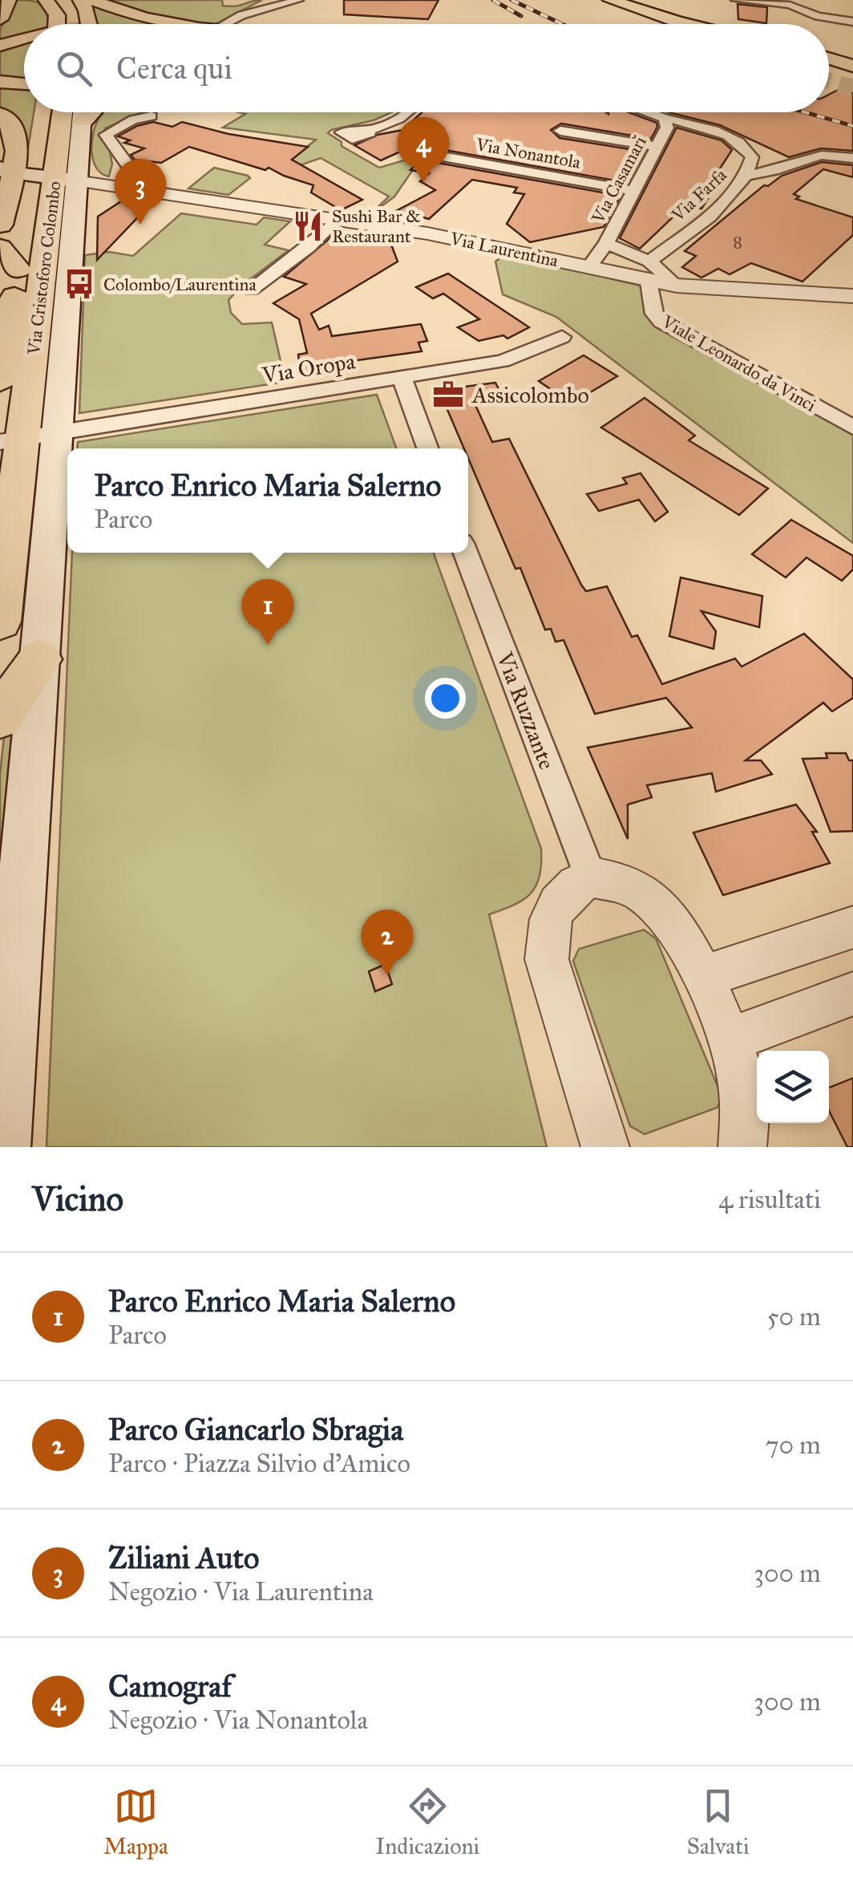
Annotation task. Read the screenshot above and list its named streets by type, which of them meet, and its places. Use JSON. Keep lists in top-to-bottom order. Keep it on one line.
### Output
{"streets":{"main road":["Via Cristoforo Colombo"],"street":["Via Nonantola","Via Casamari","Via Farfa","Via Laurentina","Viale Leonardo da Vinci","Via Oropa","Via Ruzzante"]},"crossings":[["Via Nonantola","Via Casamari"],["Via Casamari","Via Farfa"],["Via Casamari","Via Laurentina"],["Via Farfa","Via Laurentina"],["Via Farfa","Viale Leonardo da Vinci"],["Via Laurentina","Via Cristoforo Colombo"],["Via Laurentina","Viale Leonardo da Vinci"],["Via Cristoforo Colombo","Via Oropa"]],"places":{"restaurant":["Sushi Bar & Restaurant"],"bus stop":["Colombo/Laurentina"],"office":["Assicolombo"]},"house_numbers":["8"],"page":{"search":"Cerca qui","pins":["4","3","1","2"],"popup":["Parco Enrico Maria Salerno","Parco"],"heading":["Vicino","4 risultati"],"list":[{"mark":"1","name":"Parco Enrico Maria Salerno","note":"Parco","value":"50 m"},{"mark":"2","name":"Parco Giancarlo Sbragia","note":"Parco · Piazza Silvio d'Amico","value":"70 m"},{"mark":"3","name":"Ziliani Auto","note":"Negozio · Via Laurentina","value":"300 m"},{"mark":"4","name":"Camograf","note":"Negozio · Via Nonantola","value":"300 m"}],"nav":["Mappa","Indicazioni","Salvati"]}}
